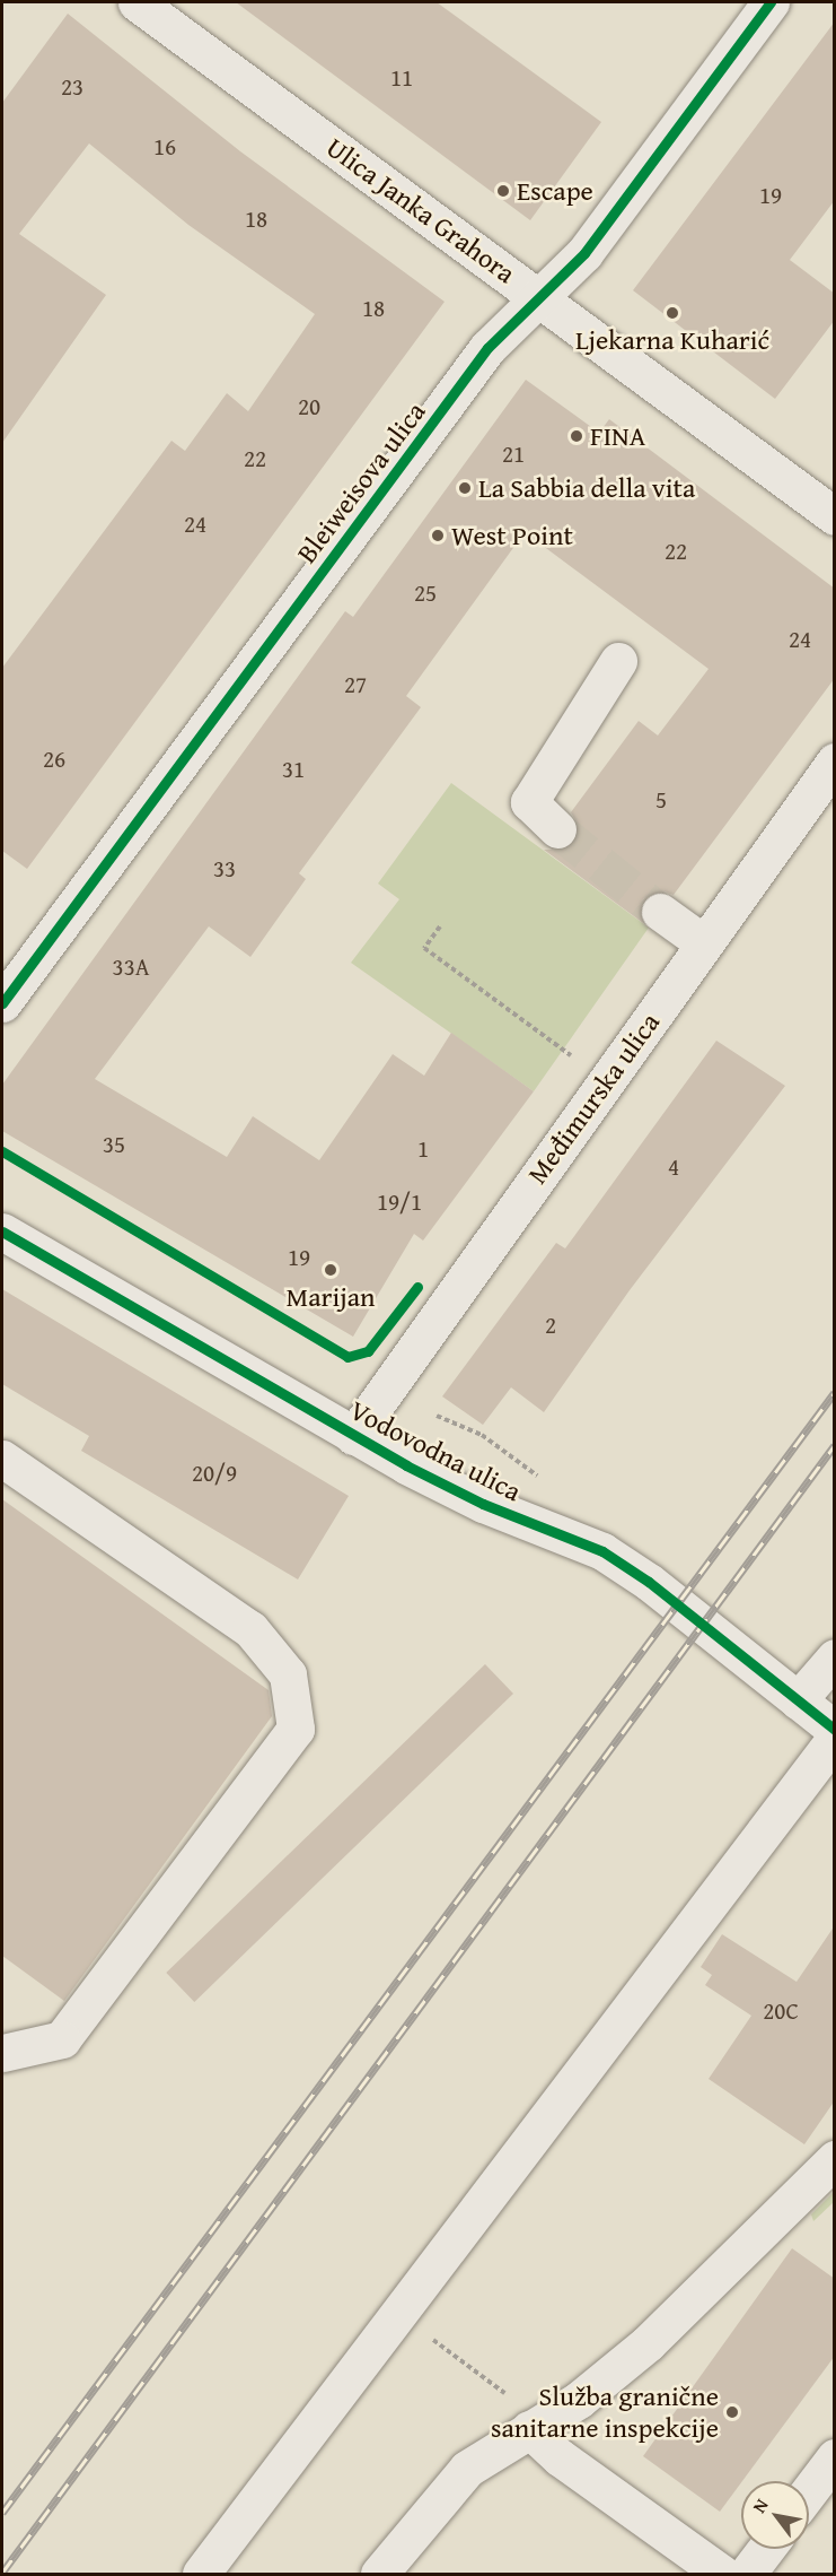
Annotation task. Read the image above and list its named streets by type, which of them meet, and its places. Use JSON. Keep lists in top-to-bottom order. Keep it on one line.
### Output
{"streets":{"street":["Ulica Janka Grahora","Bleiweisova ulica","Međimurska ulica","Vodovodna ulica"]},"crossings":[["Ulica Janka Grahora","Bleiweisova ulica"],["Međimurska ulica","Vodovodna ulica"]],"places":["Escape","Ljekarna Kuharić","FINA","La Sabbia della vita","West Point","Marijan","Služba granične sanitarne inspekcije"],"house_numbers":["11","23","16","19","18","18","20","21","22","24","22","25","24","27","26","31","5","33","33A","35","1","4","19/1","19","2","20/9","20C"],"north":"top left"}
